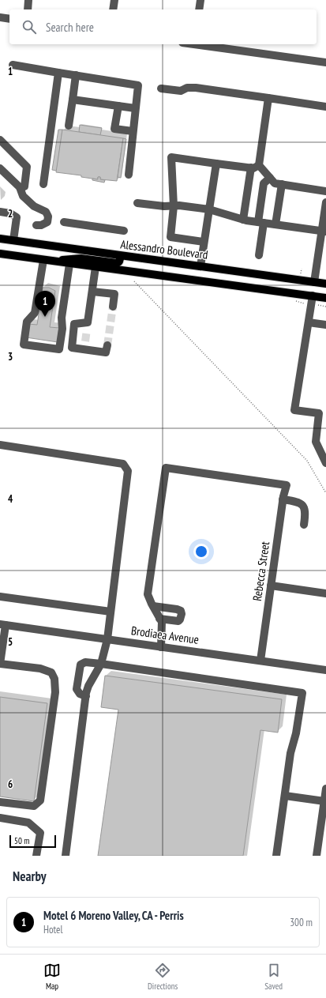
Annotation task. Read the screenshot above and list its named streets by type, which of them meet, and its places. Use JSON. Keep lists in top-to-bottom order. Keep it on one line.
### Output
{"streets":{"main road":["Alessandro Boulevard"],"street":["Rebecca Street","Brodiaea Avenue"]},"crossings":[["Rebecca Street","Brodiaea Avenue"]],"scale_bar":"50 m","page":{"search":"Search here","pins":"1","scale":"50 m","heading":"Nearby","list":[{"mark":"1","name":"Motel 6 Moreno Valley, CA - Perris","note":"Hotel","value":"300 m"}],"nav":["Map","Directions","Saved"]},"grid":{"rows":["1","2","3","4","5","6"]}}
